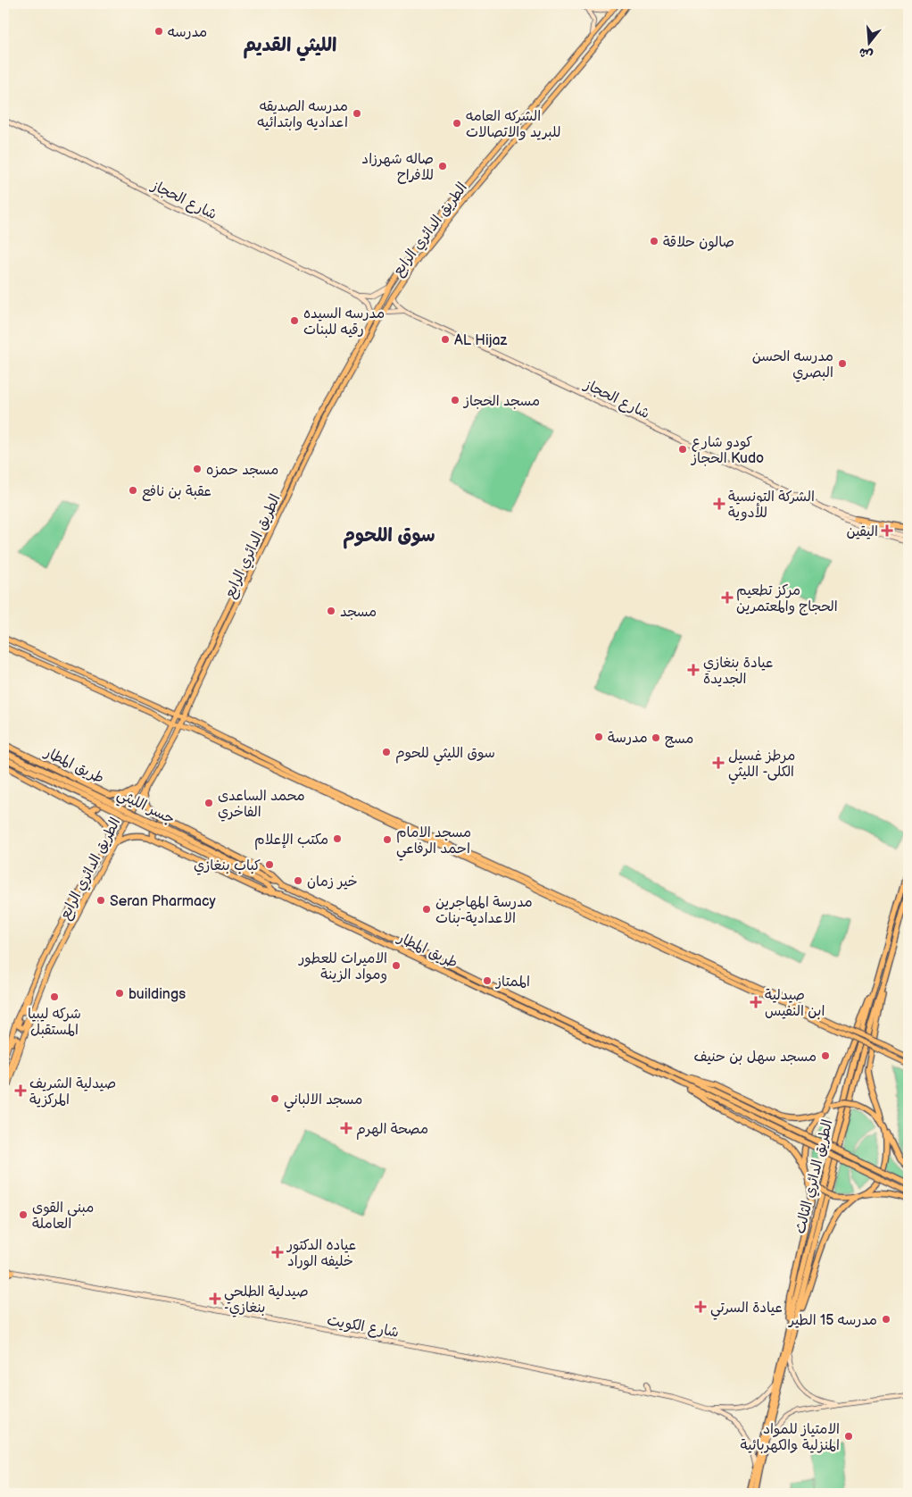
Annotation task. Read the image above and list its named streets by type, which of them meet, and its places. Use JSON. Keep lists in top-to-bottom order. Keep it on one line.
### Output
{"streets":{"highway":["طريق المطار","جسر الليثي","الطريق الدائري الثالث"],"main road":["شارع الحجاز","الطريق الدائري الرابع","شارع الكويت"]},"crossings":[["شارع الحجاز","الطريق الدائري الرابع"],["الطريق الدائري الرابع","طريق المطار"],["طريق المطار","جسر الليثي"],["الطريق الدائري الثالث","شارع الكويت"]],"districts":["الليثي القديم","سوق اللحوم"],"places":{"other":["مدرسه","مدرسه الصديقه اعداديه وابتدائيه","الشركه العامه للبريد والاتصالات","صاله شهرزاد للافراح","صالون حلاقة","مدرسه السيده رقيه للبنات","AL Hijaz","مدرسه الحسن البصري","مسجد الحجاز","كودو شارع الحجاز Kudo","مسجد حمزه","عقبة بن نافع","مسجد","مدرسة","مسج","سوق الليثي للحوم","محمد الساعدى الفاخري","مكتب الإعلام","مسجد الامام احمد الرفاعي","كباب بنغازي","خير زمان","Seran Pharmacy","مدرسة المهاجرين الاعدادية-بنات","الاميرات للعطور ومواد الزينة","الممتاز","buildings","شركه ليبيا المستقبل","مسجد سهل بن حنيف","مسجد الالباني","مبنى القوى العاملة","مدرسه 15 الطير","الامتياز للمواد المنزلية والكهربائية"],"health":["الشركة التونسية للأدوية","اليقين","مركز تطعيم الحجاج والمعتمرين","عيادة بنغازي الجديدة","مرطز غسيل الكلى- الليثي","صيدلية ابن النفيس","صيدلية الشريف المركزية","مصحة الهرم","عياده الدكتور خليفه الوراد","صيدلية الطلحي -بنغازي","عيادة السرتي"]},"north":"bottom"}
